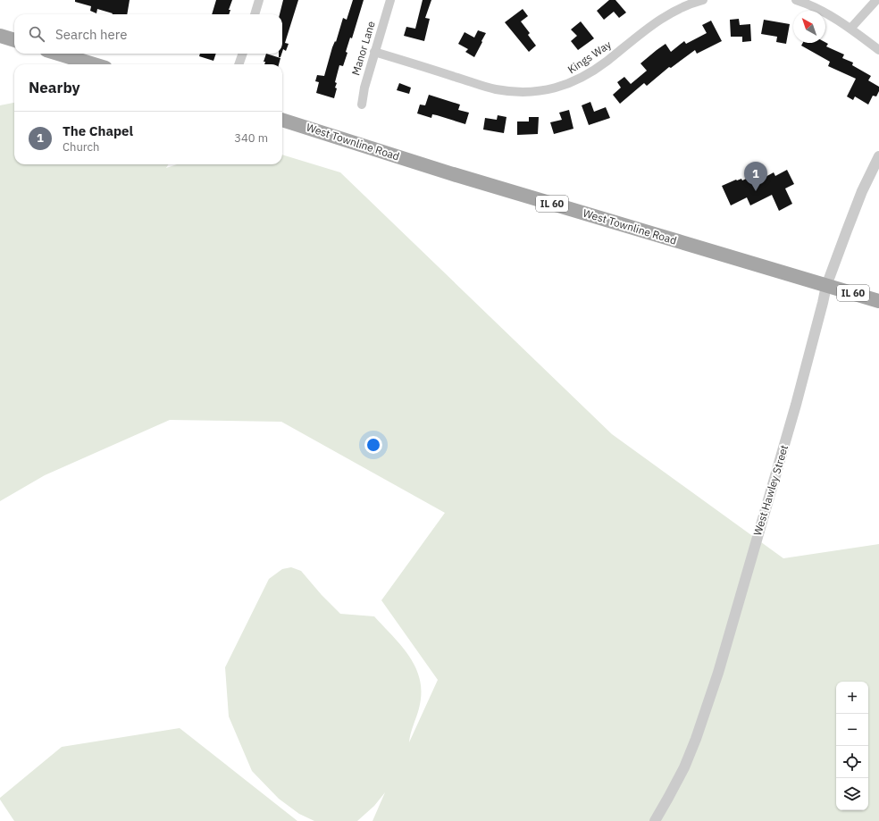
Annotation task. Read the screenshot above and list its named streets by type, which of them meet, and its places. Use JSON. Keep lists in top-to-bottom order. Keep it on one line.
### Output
{"streets":{"main road":["West Townline Road","IL 60"],"street":["Manor Lane","Kings Way","West Hawley Street"]},"crossings":[["Manor Lane","Kings Way"],["West Townline Road","West Hawley Street"]],"north":"top left","page":{"search":"Search here","heading":"Nearby","list":[{"mark":"1","name":"The Chapel","note":"Church","value":"340 m"}],"pins":"1","map_buttons":["+","−"]}}
